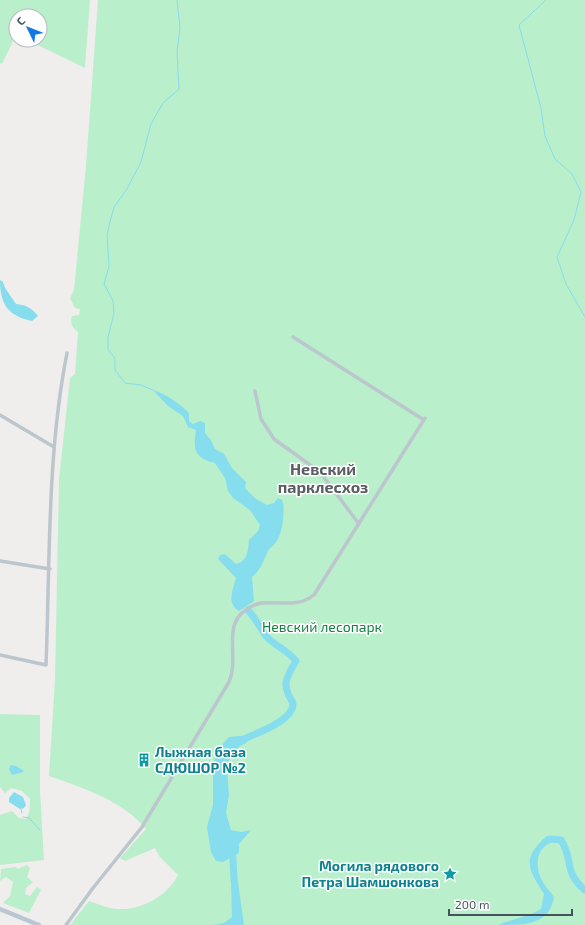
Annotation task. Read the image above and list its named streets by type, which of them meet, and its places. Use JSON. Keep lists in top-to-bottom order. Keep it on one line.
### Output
{"districts":["Невский парклесхоз"],"parks":["Невский лесопарк"],"places":{"building":["Лыжная база СДЮШОР №2"],"place":["Могила рядового Петра Шамшонкова"]},"scale_bar":"200 m","north":"top left"}
